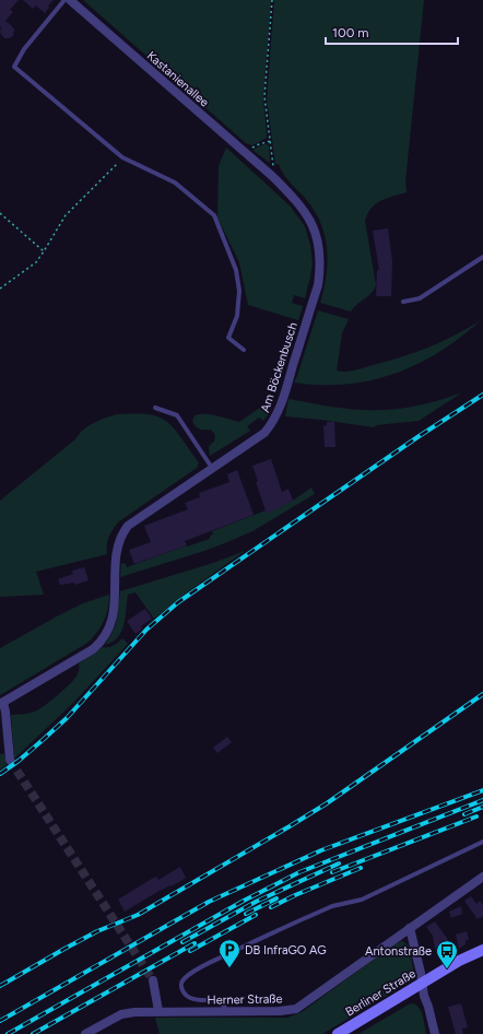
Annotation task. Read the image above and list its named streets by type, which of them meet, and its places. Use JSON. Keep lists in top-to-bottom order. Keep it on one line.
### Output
{"streets":{"main road":["Berliner Straße"],"street":["Kastanienallee","Am Böckenbusch","Herner Straße"]},"crossings":[["Kastanienallee","Am Böckenbusch"]],"places":{"parking":["DB InfraGO AG"],"bus stop":["Antonstraße"]},"scale_bar":"100 m"}
